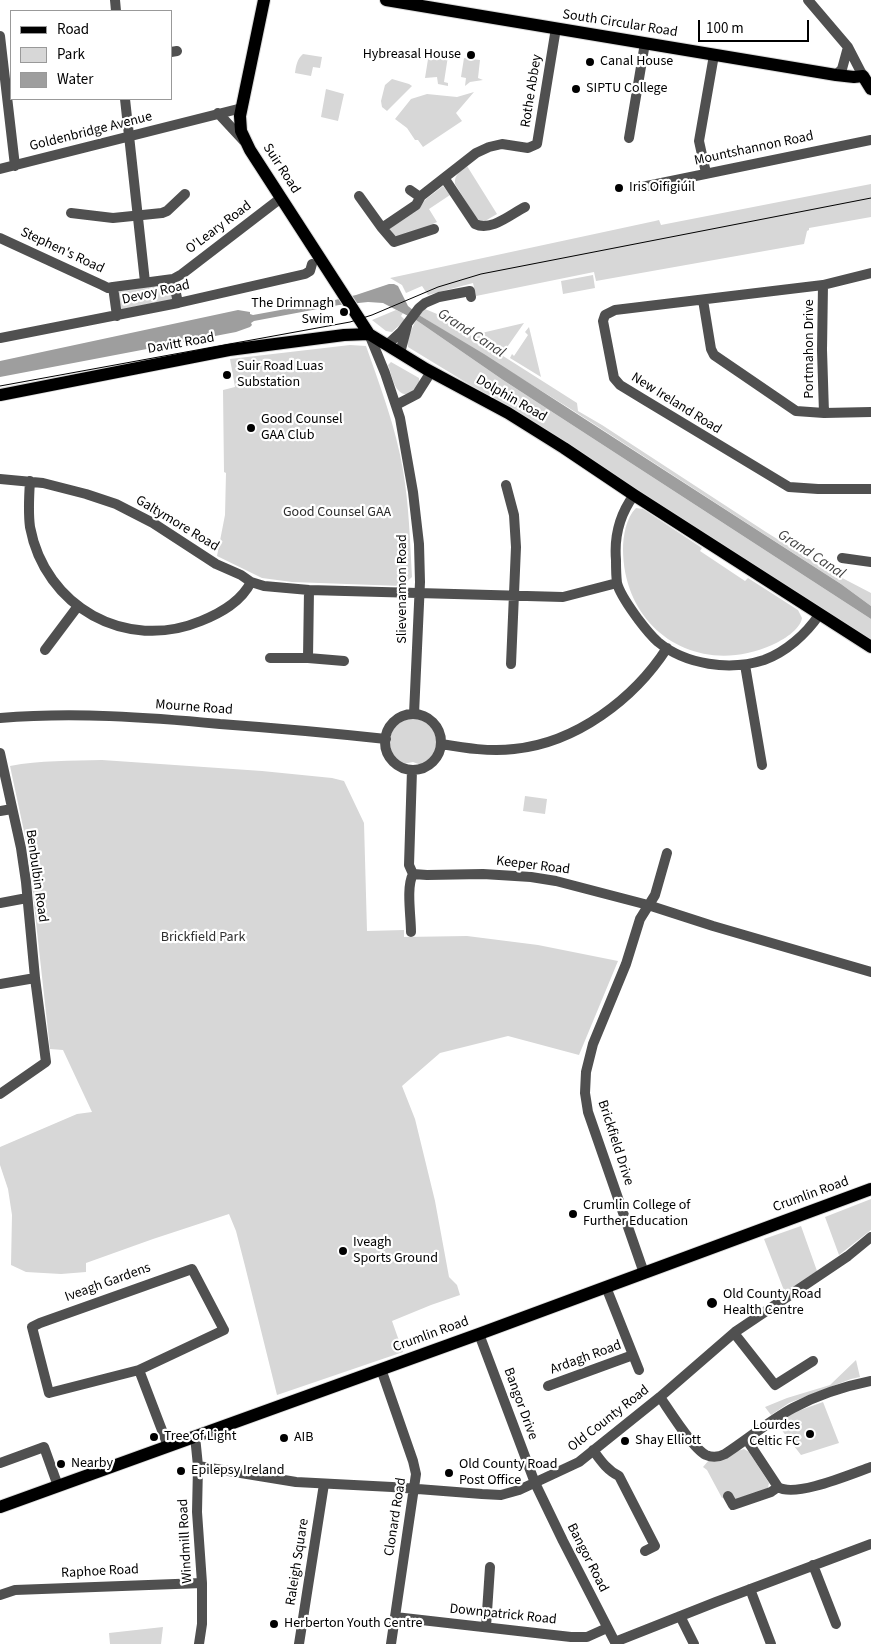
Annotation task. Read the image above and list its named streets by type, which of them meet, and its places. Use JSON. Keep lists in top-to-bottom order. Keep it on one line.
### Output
{"streets":{"main road":["South Circular Road","Suir Road","Davitt Road","Dolphin Road","Crumlin Road"],"street":["Rothe Abbey","Goldenbridge Avenue","Mountshannon Road","O'Leary Road","Stephen's Road","Devoy Road","Portmahon Drive","New Ireland Road","Galtymore Road","Slievenamon Road","Mourne Road","Keeper Road","Benbulbin Road","Brickfield Drive","Iveagh Gardens","Ardagh Road","Bangor Drive","Old County Road","Clonard Road","Windmill Road","Bangor Road","Raleigh Square","Raphoe Road","Downpatrick Road"]},"crossings":[["South Circular Road","Rothe Abbey"],["Goldenbridge Avenue","Suir Road"],["Suir Road","O'Leary Road"],["Suir Road","Davitt Road"],["Suir Road","Dolphin Road"],["Suir Road","Slievenamon Road"],["O'Leary Road","Stephen's Road"],["Stephen's Road","Devoy Road"],["Davitt Road","Dolphin Road"],["Davitt Road","Slievenamon Road"],["Portmahon Drive","New Ireland Road"],["Dolphin Road","Slievenamon Road"],["Galtymore Road","Slievenamon Road"],["Slievenamon Road","Mourne Road"],["Keeper Road","Brickfield Drive"],["Brickfield Drive","Crumlin Road"],["Crumlin Road","Ardagh Road"],["Crumlin Road","Bangor Drive"],["Crumlin Road","Clonard Road"],["Crumlin Road","Windmill Road"],["Bangor Drive","Old County Road"],["Bangor Drive","Bangor Road"],["Old County Road","Clonard Road"],["Old County Road","Windmill Road"],["Old County Road","Bangor Road"],["Old County Road","Raleigh Square"],["Clonard Road","Downpatrick Road"],["Windmill Road","Raphoe Road"],["Bangor Road","Downpatrick Road"]],"water":["Grand Canal"],"parks":["Good Counsel GAA","Brickfield Park"],"places":["Hybreasal House","Canal House","SIPTU College","Iris Oifigiúil","The Drimnagh Swim","Suir Road Luas Substation","Good Counsel GAA Club","Crumlin College of Further Education","Iveagh Sports Ground","Old County Road Health Centre","Lourdes Celtic FC","Tree of Light","AIB","Shay Elliott","Nearby","Epilepsy Ireland","Old County Road Post Office","Herberton Youth Centre"],"legend":["Road","Park","Water"],"scale_bar":"100 m"}
